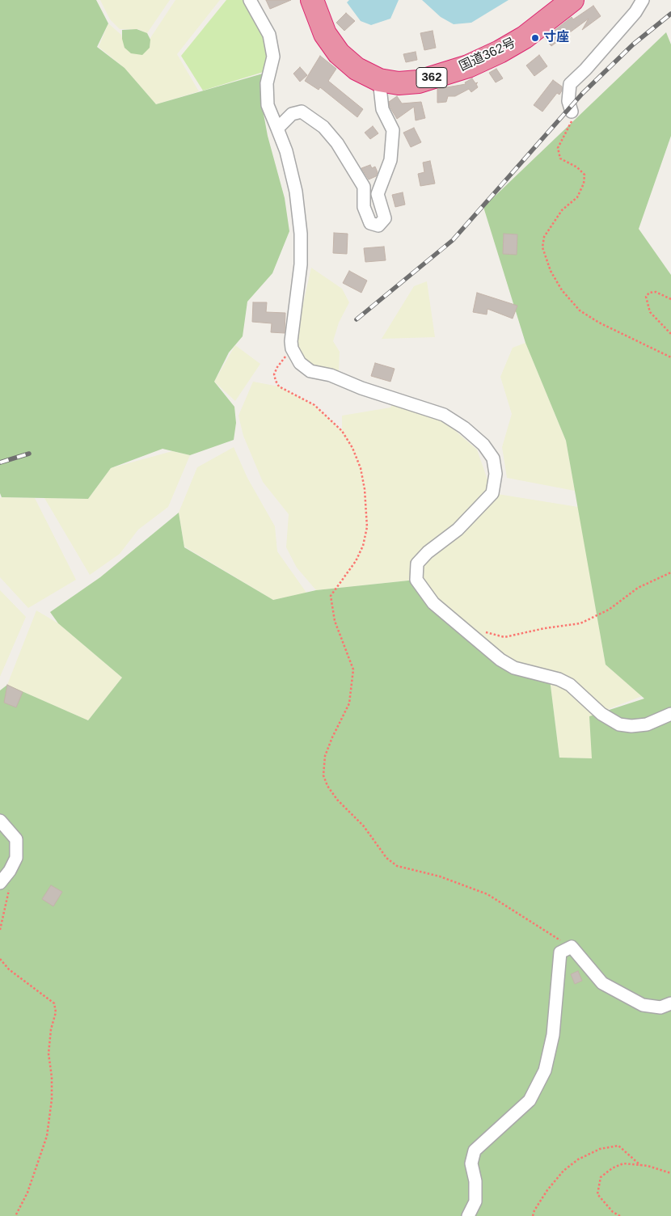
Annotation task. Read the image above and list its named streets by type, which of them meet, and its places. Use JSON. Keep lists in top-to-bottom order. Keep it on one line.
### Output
{"streets":{"highway":["国道362号","362"]},"places":["寸座"]}
